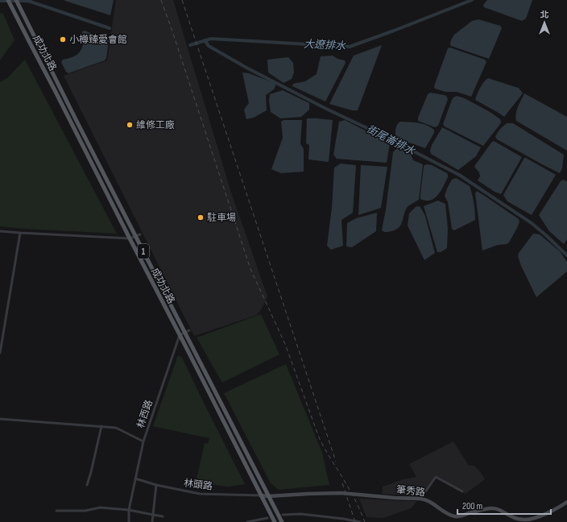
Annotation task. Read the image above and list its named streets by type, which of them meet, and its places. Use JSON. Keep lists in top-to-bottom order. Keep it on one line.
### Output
{"streets":{"main road":["成功北路","1"],"street":["林西路","林頭路","筆秀路"]},"crossings":[["成功北路","1"],["成功北路","林西路"],["成功北路","林頭路"],["成功北路","筆秀路"],["林西路","林頭路"],["林頭路","筆秀路"]],"water":["大遼排水","街尾崙排水"],"places":["小樽臻愛會館","維修工廠","駐車場"],"scale_bar":"200 m","north":"top"}
